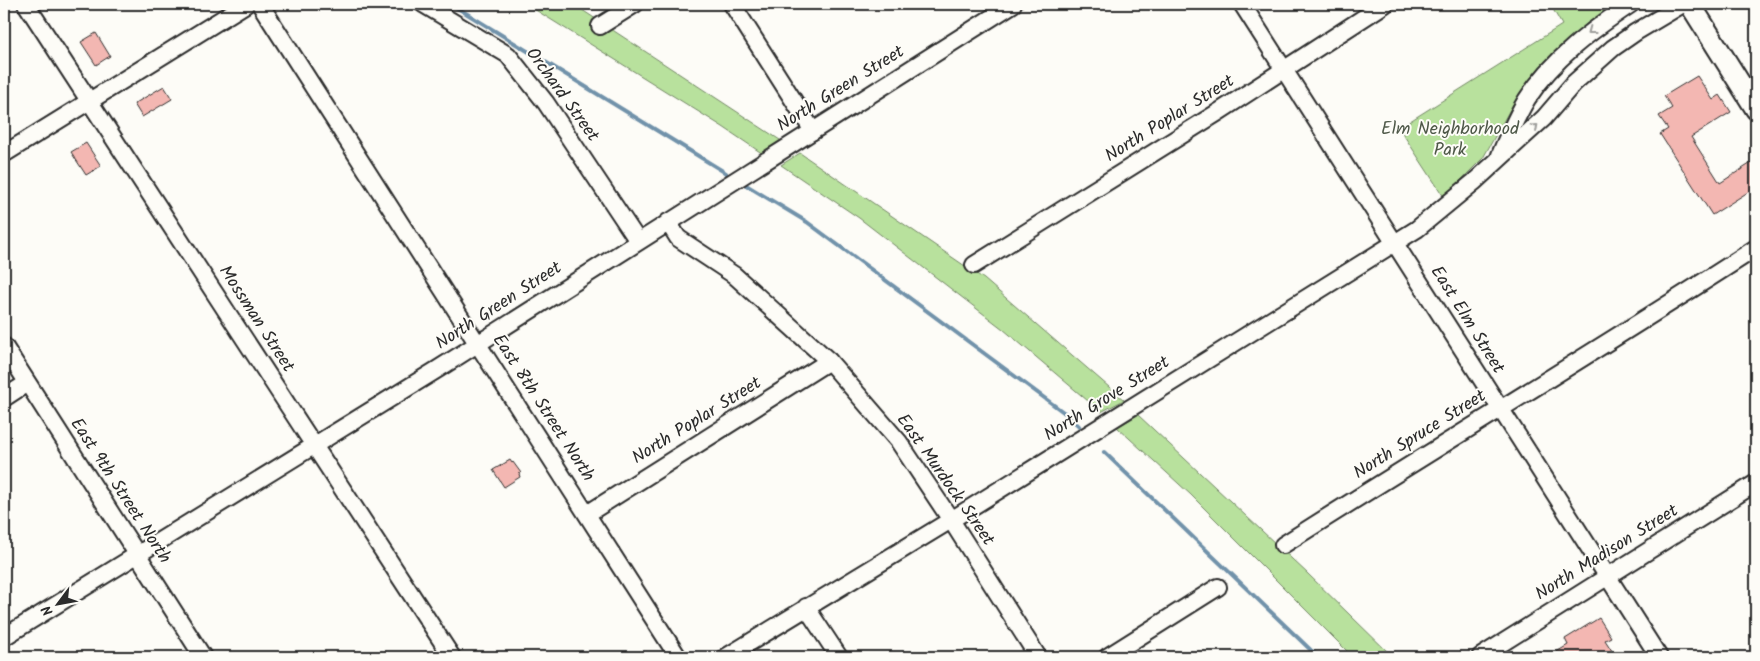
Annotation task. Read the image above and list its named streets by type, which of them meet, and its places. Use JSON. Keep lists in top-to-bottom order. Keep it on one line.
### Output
{"streets":{"street":["North Green Street","Orchard Street","North Poplar Street","Mossman Street","East Elm Street","North Grove Street","East 8th Street North","North Spruce Street","East Murdock Street","East 9th Street North","North Madison Street"]},"crossings":[["North Green Street","Orchard Street"],["North Green Street","Mossman Street"],["North Green Street","East 8th Street North"],["North Green Street","East Murdock Street"],["North Green Street","East 9th Street North"],["North Poplar Street","East Elm Street"],["North Poplar Street","East 8th Street North"],["North Poplar Street","East Murdock Street"],["East Elm Street","North Grove Street"],["East Elm Street","North Spruce Street"],["East Elm Street","North Madison Street"],["North Grove Street","East Murdock Street"]],"parks":["Elm Neighborhood Park"],"north":"bottom left"}
